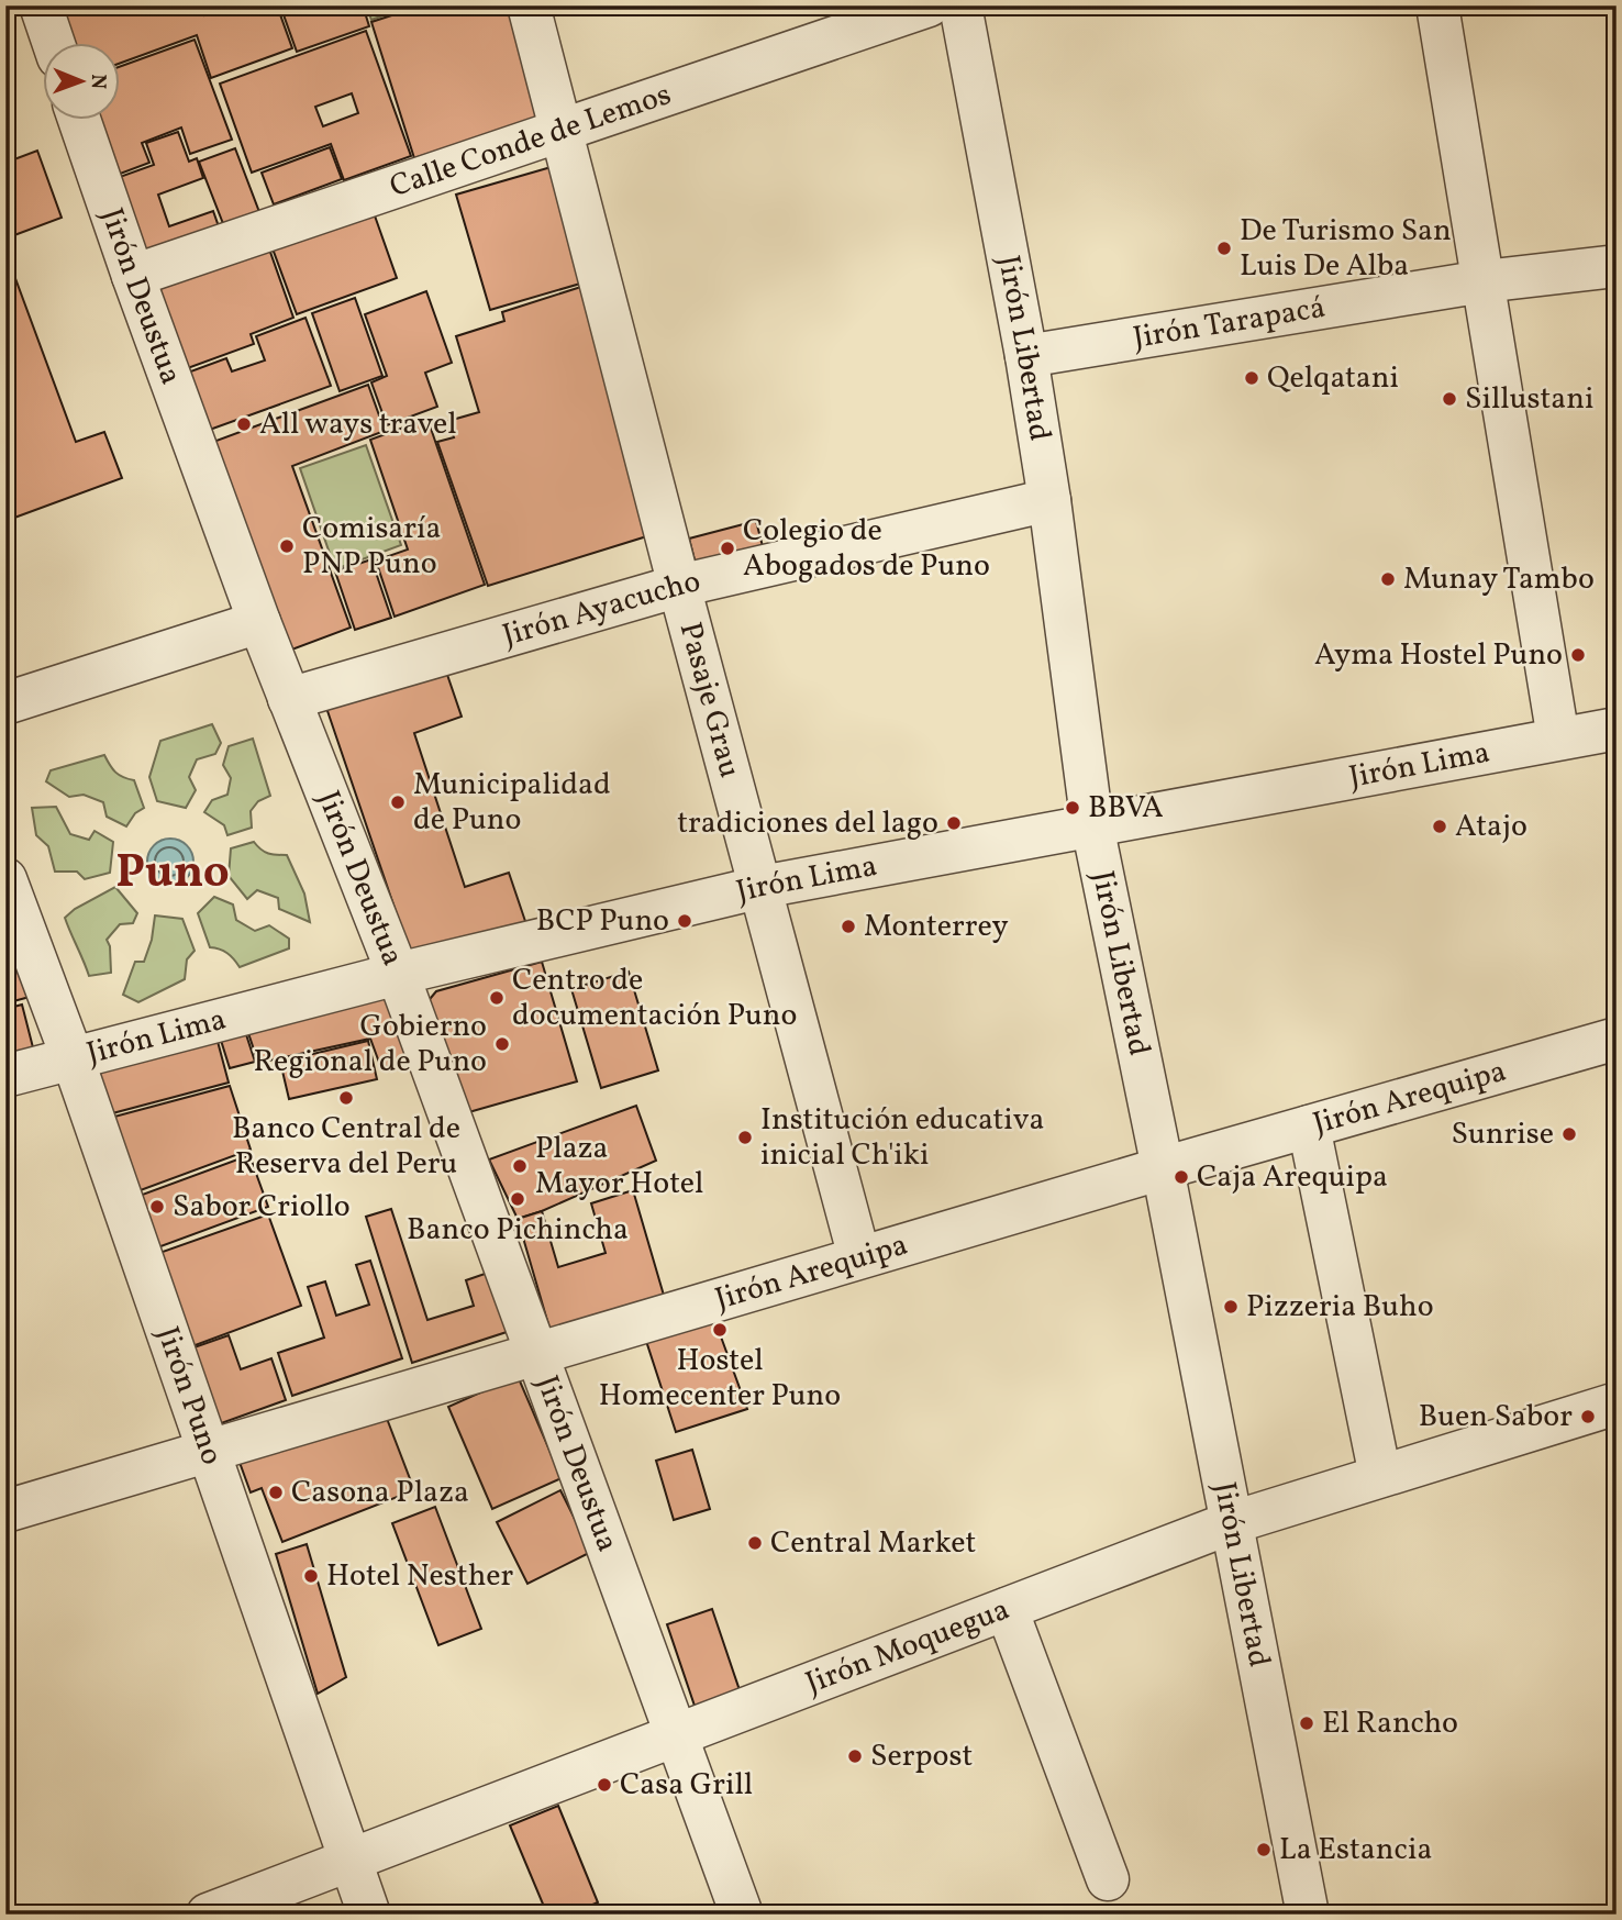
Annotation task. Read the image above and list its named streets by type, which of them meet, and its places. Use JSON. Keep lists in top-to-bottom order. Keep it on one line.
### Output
{"streets":{"street":["Calle Conde de Lemos","Jirón Deustua","Jirón Tarapacá","Jirón Libertad","Jirón Ayacucho","Pasaje Grau","Jirón Lima","Jirón Arequipa","Jirón Puno","Jirón Moquegua"]},"crossings":[["Calle Conde de Lemos","Jirón Deustua"],["Calle Conde de Lemos","Pasaje Grau"],["Jirón Deustua","Jirón Ayacucho"],["Jirón Deustua","Jirón Lima"],["Jirón Deustua","Jirón Arequipa"],["Jirón Deustua","Jirón Moquegua"],["Jirón Tarapacá","Jirón Libertad"],["Jirón Libertad","Jirón Ayacucho"],["Jirón Libertad","Jirón Lima"],["Jirón Libertad","Jirón Arequipa"],["Jirón Libertad","Jirón Moquegua"],["Jirón Ayacucho","Pasaje Grau"],["Pasaje Grau","Jirón Lima"],["Pasaje Grau","Jirón Arequipa"],["Jirón Lima","Jirón Puno"],["Jirón Arequipa","Jirón Puno"],["Jirón Puno","Jirón Moquegua"]],"districts":["Puno"],"places":["De Turismo San Luis De Alba","Qelqatani","Sillustani","All ways travel","Comisaría PNP Puno","Colegio de Abogados de Puno","Munay Tambo","Ayma Hostel Puno","Municipalidad de Puno","BBVA","tradiciones del lago","Atajo","BCP Puno","Monterrey","Centro de documentación Puno","Gobierno Regional de Puno","Banco Central de Reserva del Peru","Sunrise","Institución educativa inicial Ch'iki","Plaza Mayor Hotel","Caja Arequipa","Banco Pichincha","Sabor Criollo","Pizzeria Buho","Hostel Homecenter Puno","Buen Sabor","Casona Plaza","Central Market","Hotel Nesther","El Rancho","Serpost","Casa Grill","La Estancia"],"north":"right"}
